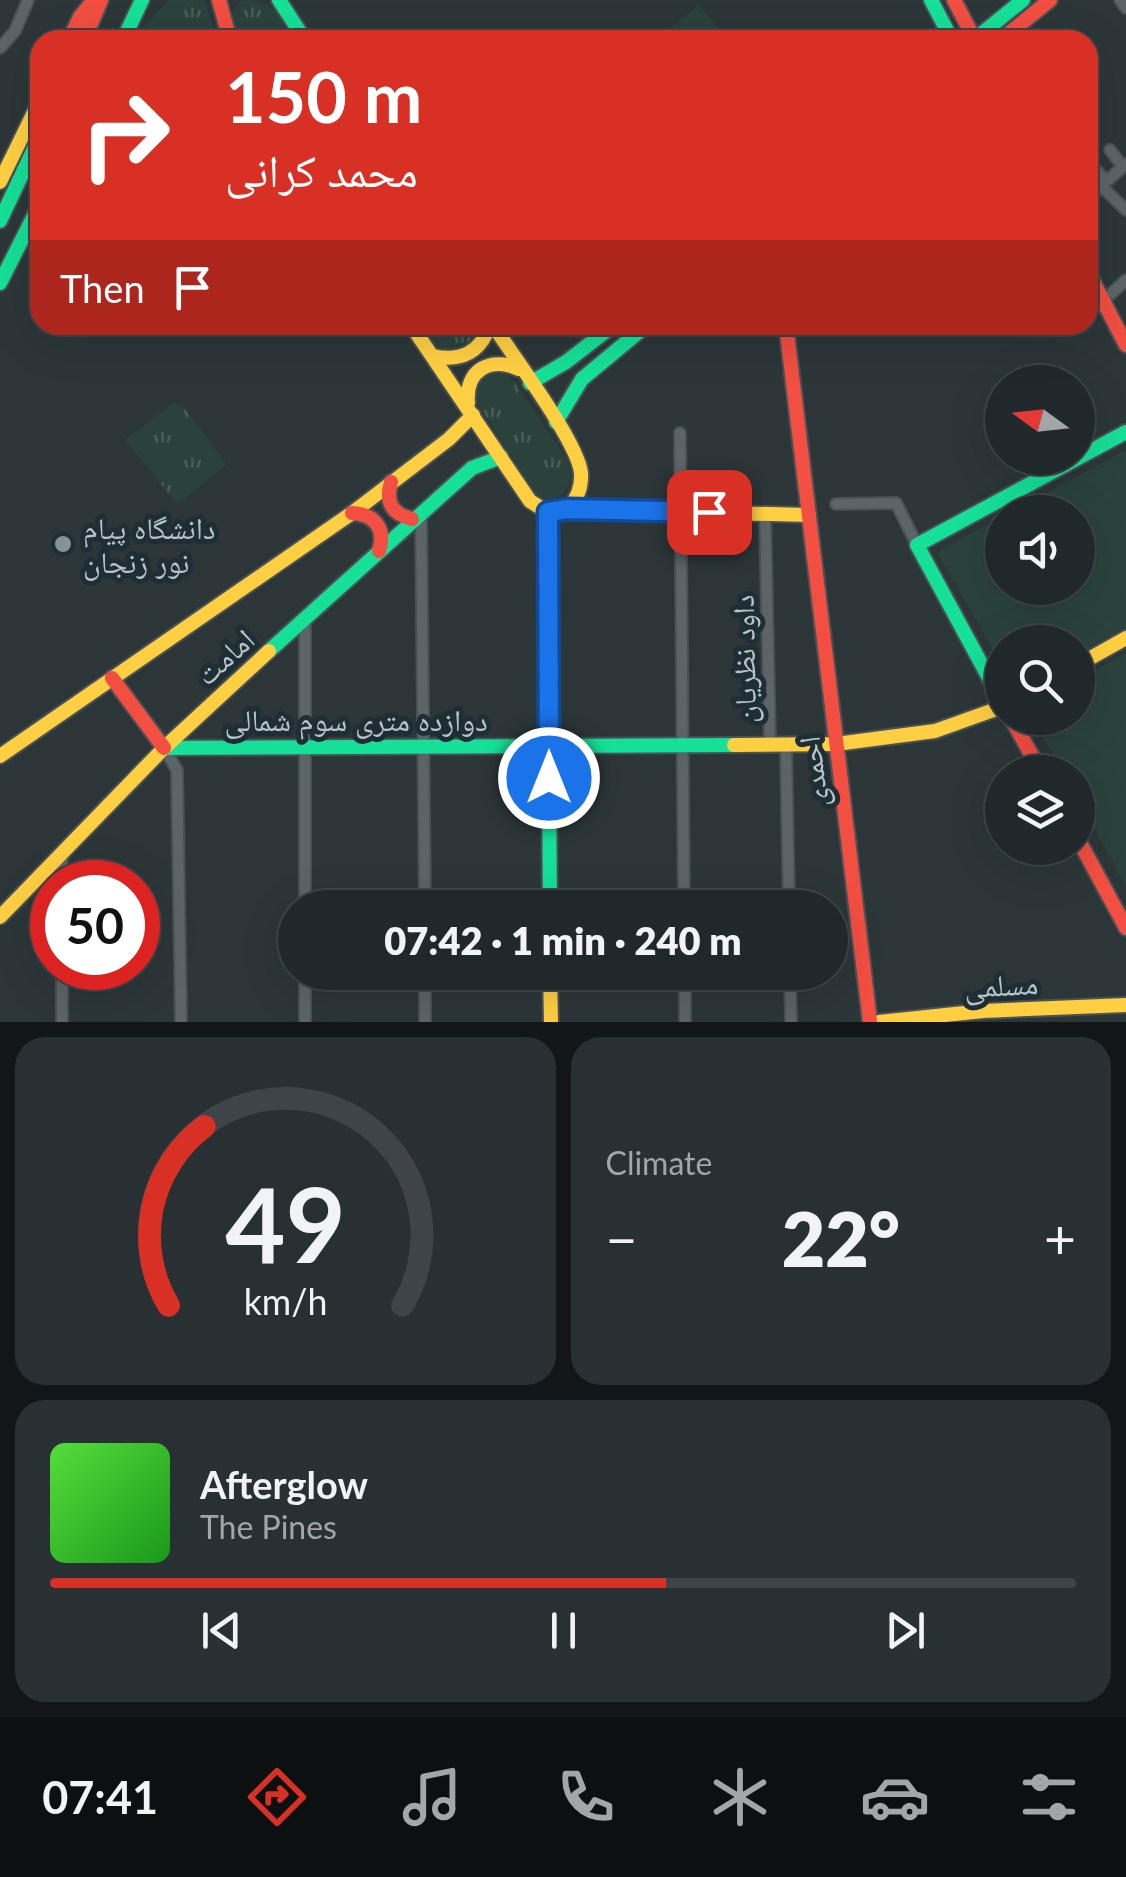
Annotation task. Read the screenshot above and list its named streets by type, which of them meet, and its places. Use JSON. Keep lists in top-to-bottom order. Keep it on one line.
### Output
{"streets":{"main road":["امامت","دوازده متری سوم شمالی","احمدی","مسلمی"],"street":["داود نظریان"]},"crossings":[["امامت","دوازده متری سوم شمالی"],["داود نظریان","دوازده متری سوم شمالی"],["دوازده متری سوم شمالی","احمدی"]],"places":["دانشگاه پیام نور زنجان"],"north":"left","page":{"turn":["150 m","محمد کرانی"],"then":"Then","limit":"50","trip":"07:42 · 1 min · 240 m","tile":"Climate","heat":["−","22°","+"],"song":["Afterglow","The Pines"],"tabs":"07:41","gauge":["49","km/h"]}}
